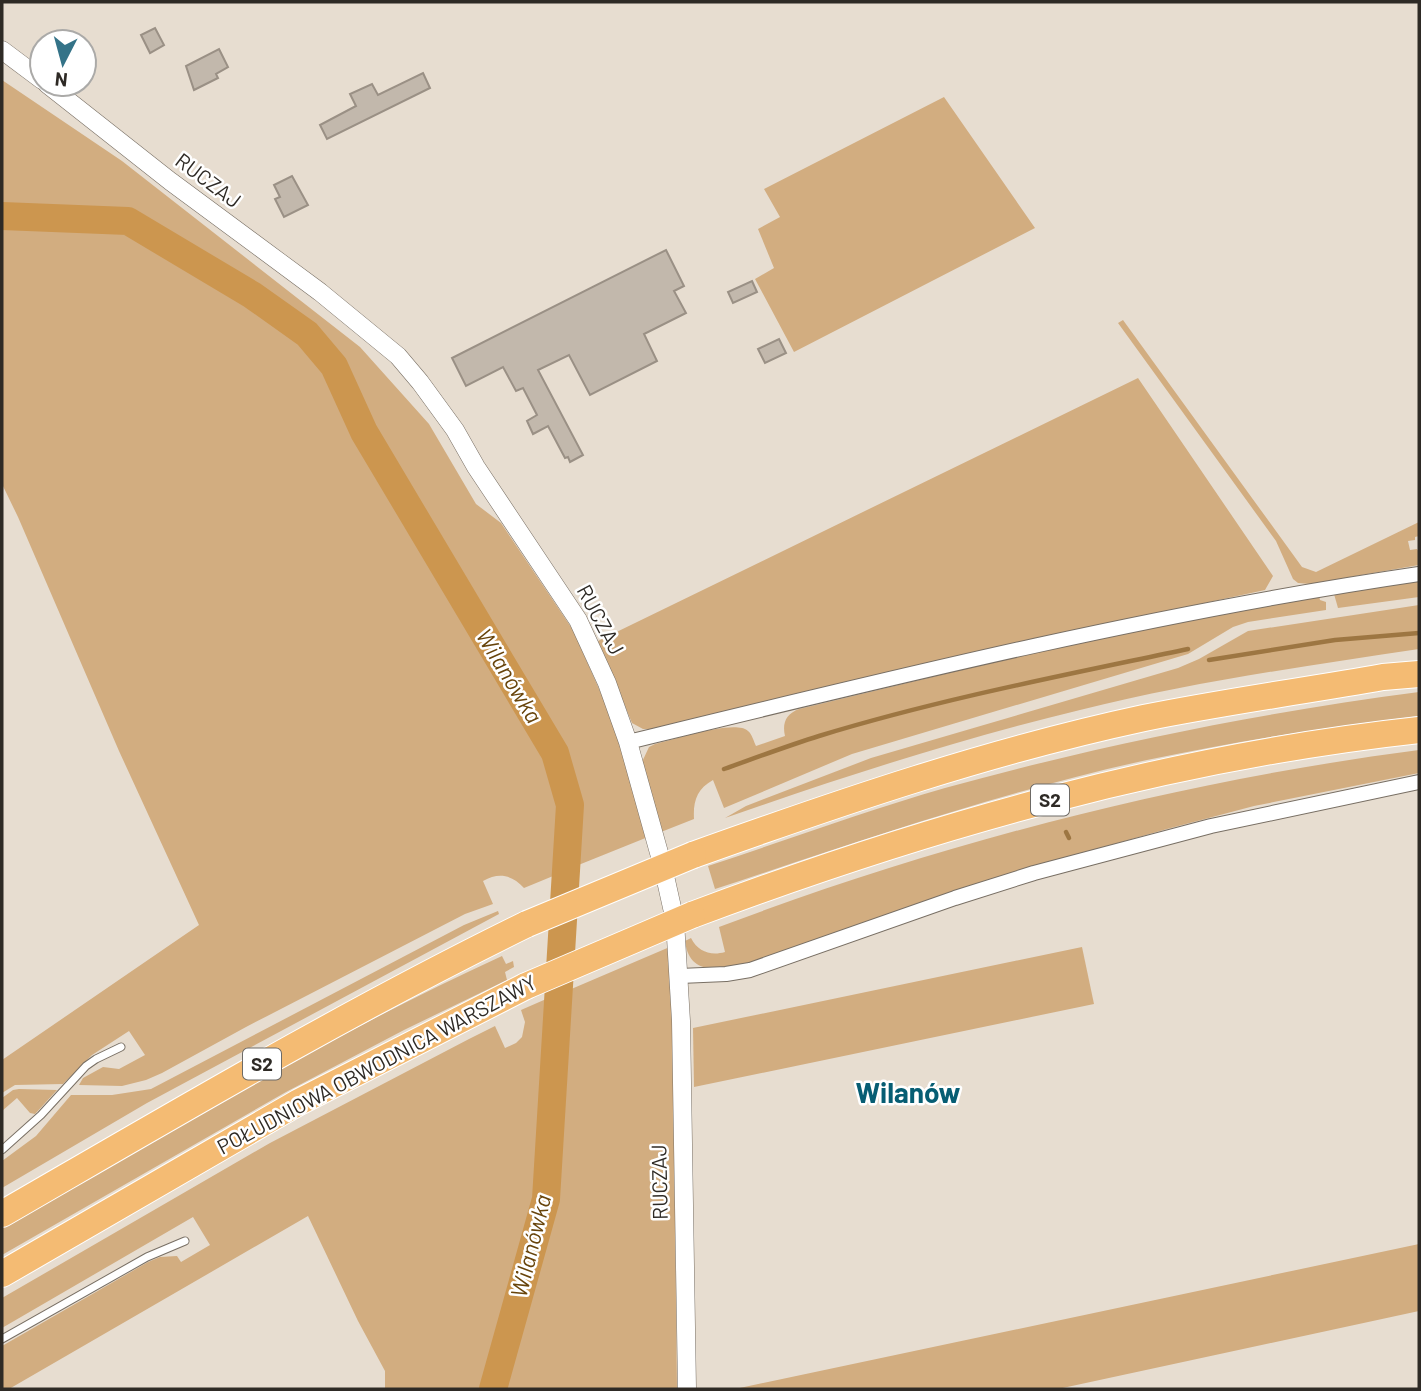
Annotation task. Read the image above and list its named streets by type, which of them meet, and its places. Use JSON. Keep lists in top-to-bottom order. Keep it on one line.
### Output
{"streets":{"highway":["S2","POŁUDNIOWA OBWODNICA WARSZAWY"],"street":["RUCZAJ"]},"districts":["Wilanów"],"water":["Wilanówka"],"north":"bottom"}
